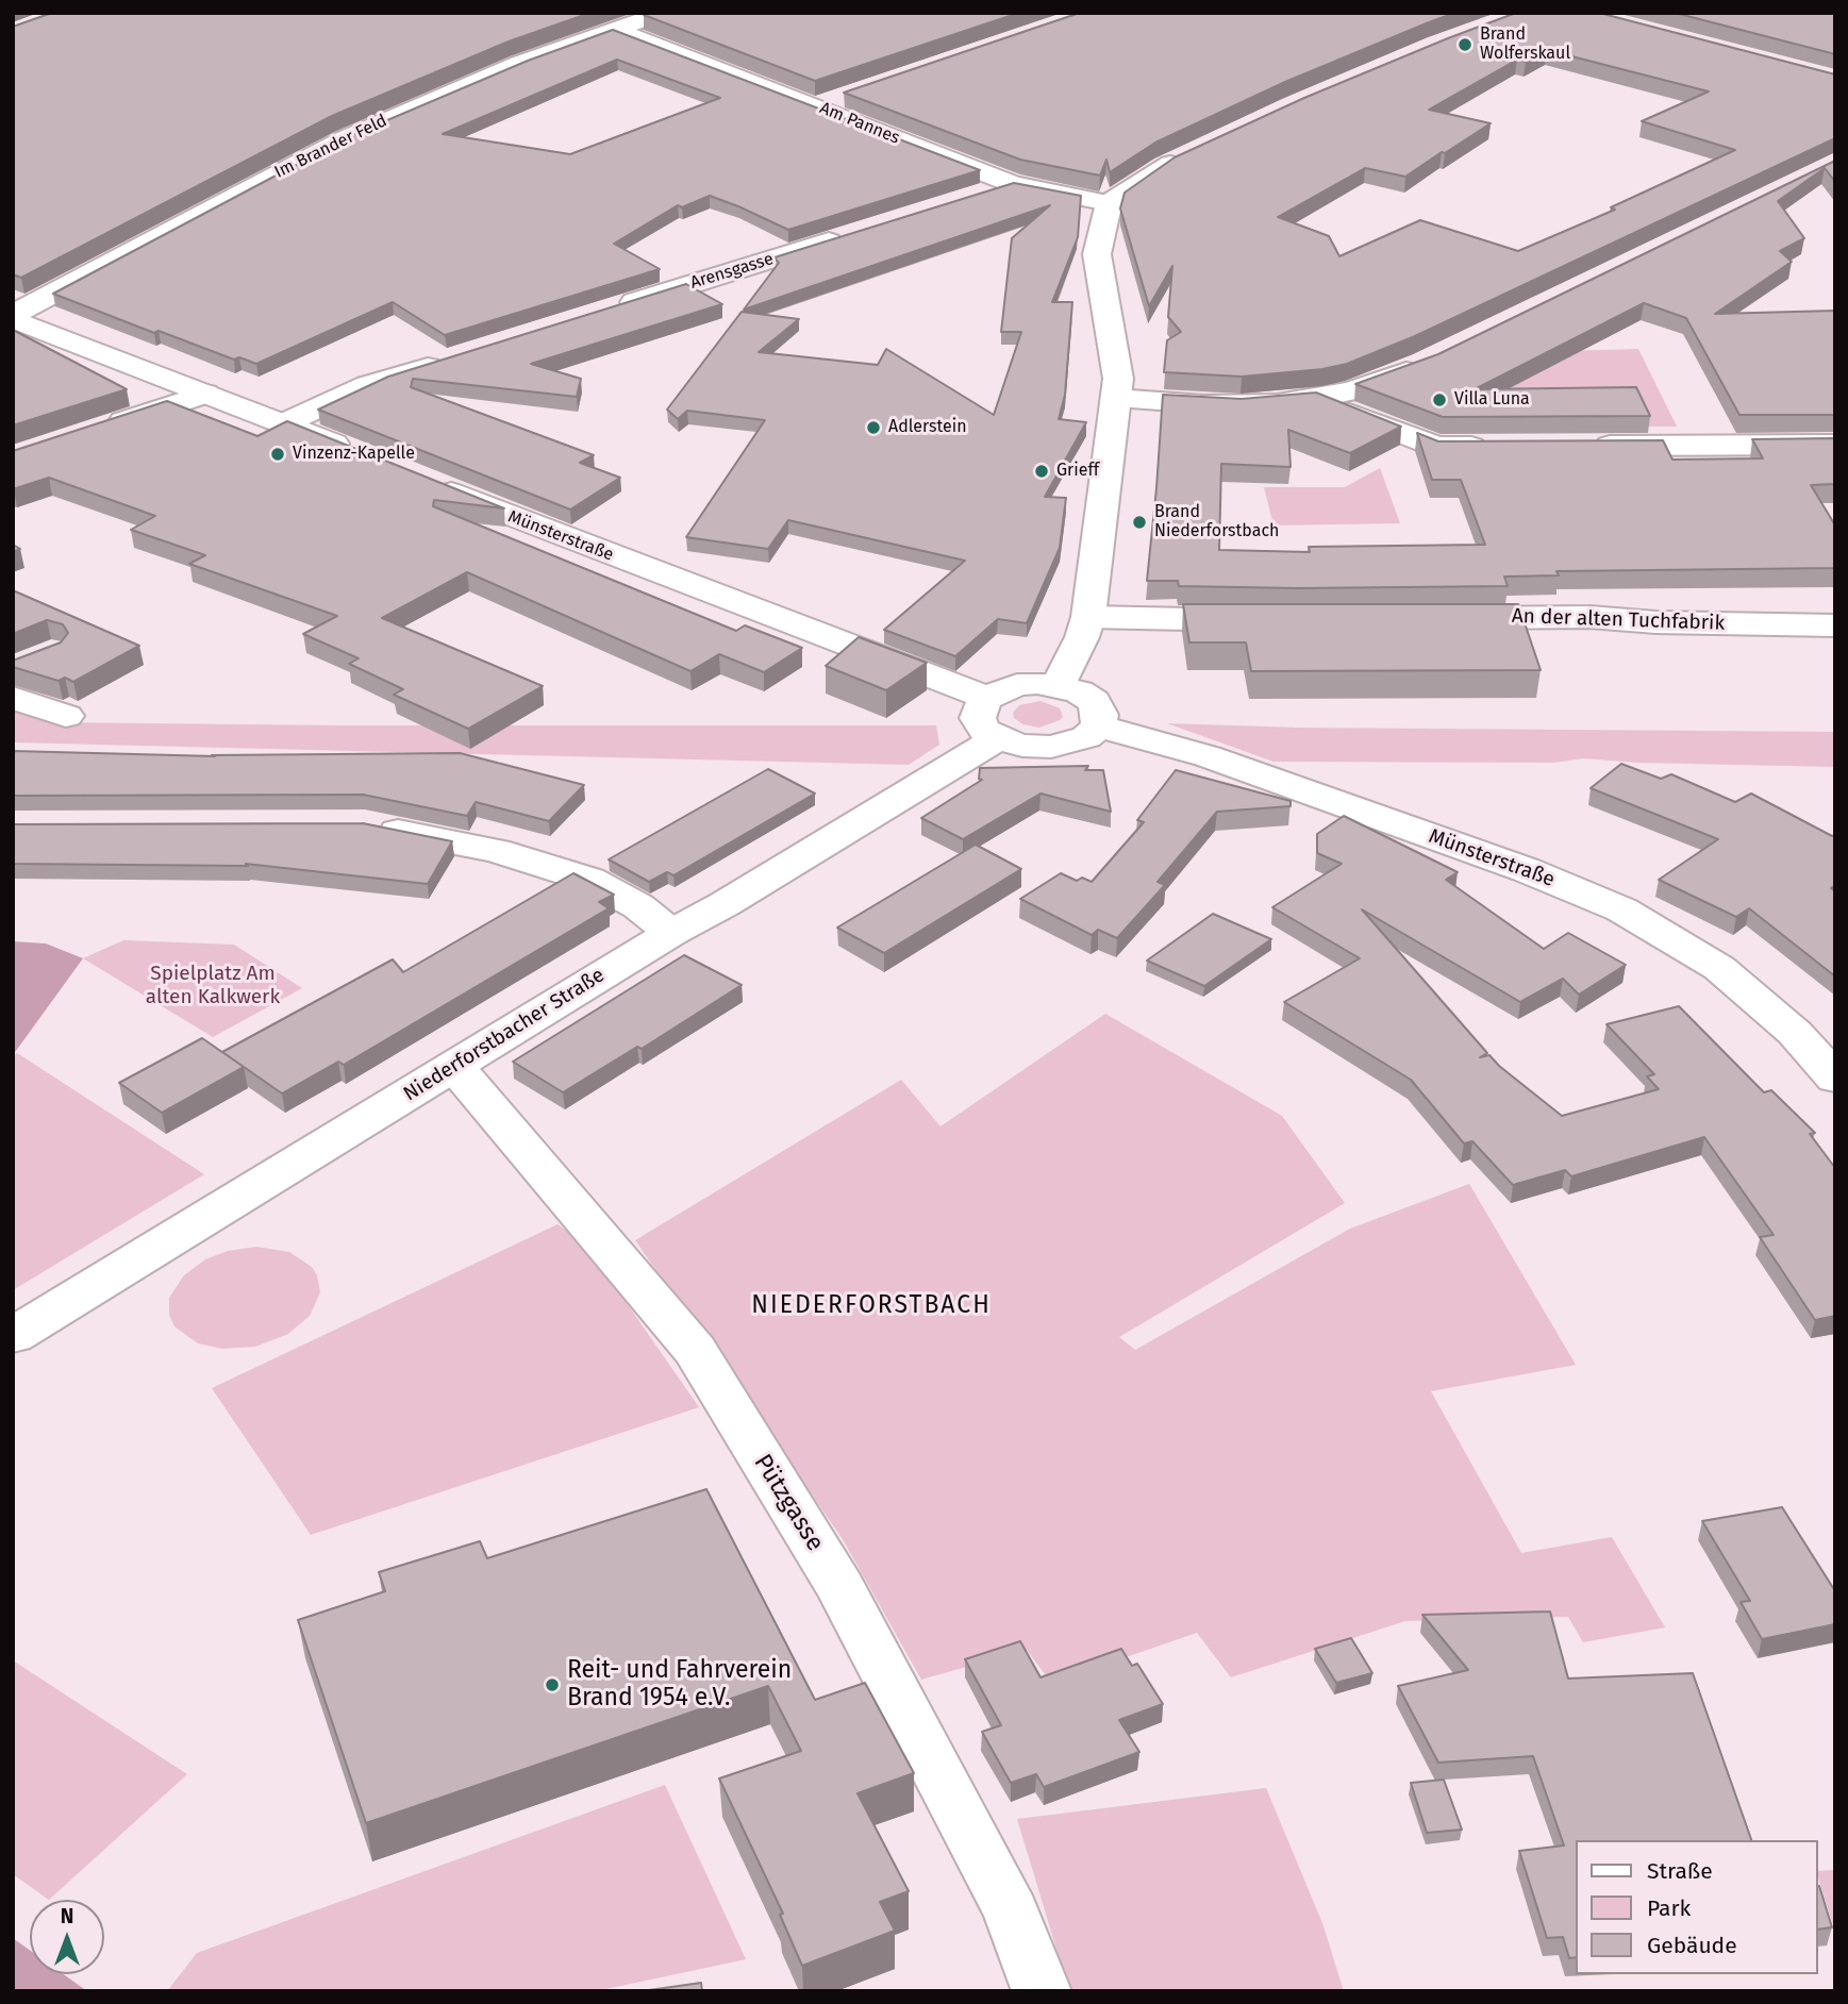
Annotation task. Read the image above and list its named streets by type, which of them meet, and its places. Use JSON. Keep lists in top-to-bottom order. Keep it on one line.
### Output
{"streets":{"street":["Am Pannes","Im Brander Feld","Arensgasse","Münsterstraße","An der alten Tuchfabrik","Niederforstbacher Straße","Pützgasse"]},"crossings":[["Am Pannes","Im Brander Feld"],["Niederforstbacher Straße","Pützgasse"]],"districts":["NIEDERFORSTBACH"],"parks":["Spielplatz Am alten Kalkwerk"],"places":["Brand Wolferskaul","Villa Luna","Adlerstein","Vinzenz-Kapelle","Grieff","Brand Niederforstbach","Reit- und Fahrverein Brand 1954 e.V."],"legend":["Straße","Park","Gebäude"],"north":"top"}
